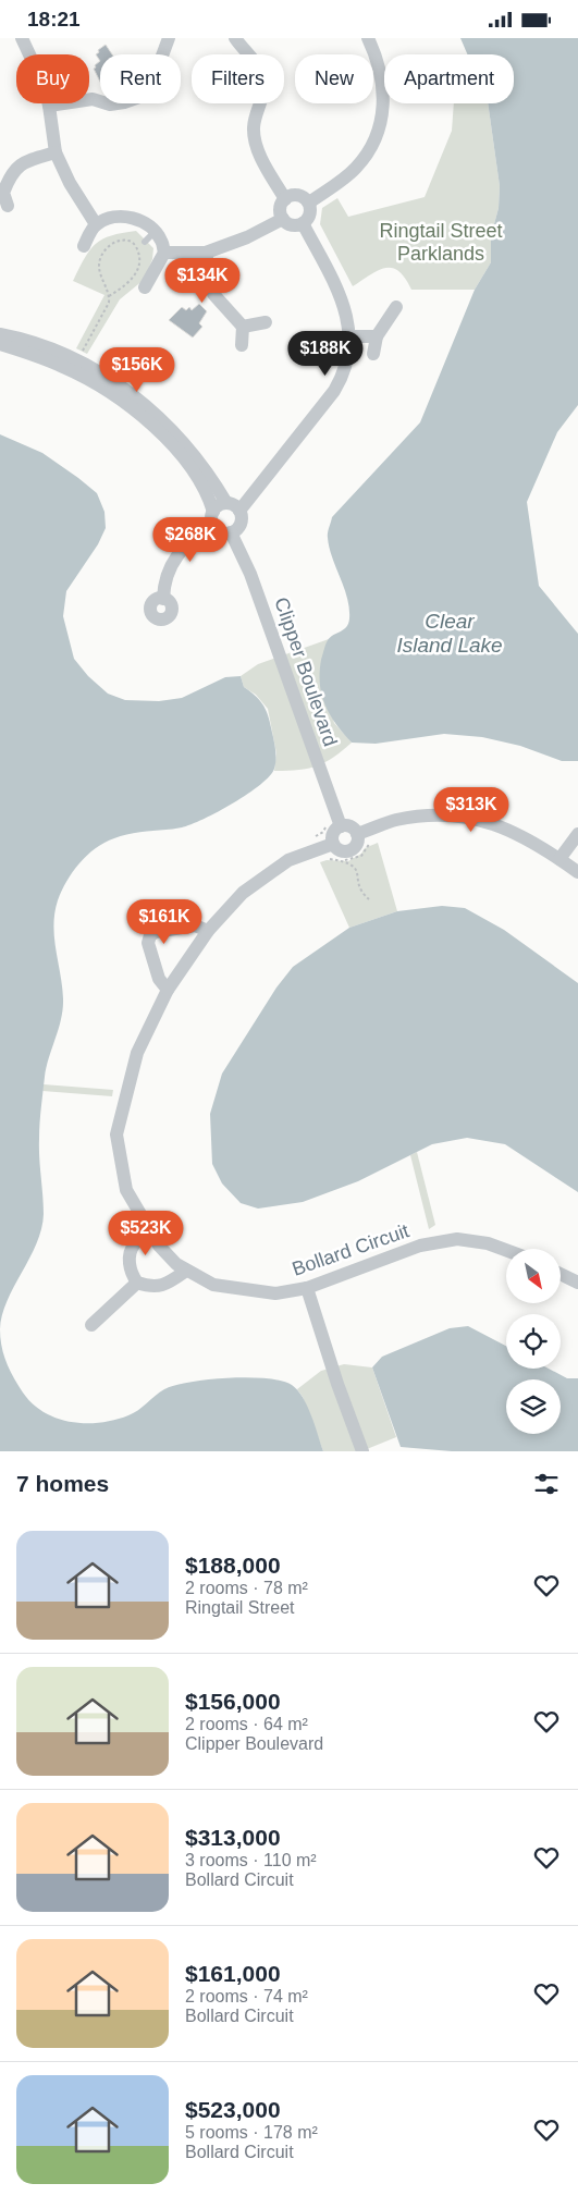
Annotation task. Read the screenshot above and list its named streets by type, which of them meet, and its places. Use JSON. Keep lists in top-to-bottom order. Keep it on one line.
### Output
{"streets":{"street":["Clipper Boulevard","Bollard Circuit"]},"crossings":[["Clipper Boulevard","Bollard Circuit"]],"water":["Clear Island Lake"],"parks":["Ringtail Street Parklands"],"north":"bottom right","page":{"status":"18:21","chip":["Buy","Rent","Filters","New","Apartment"],"price":["$134K","$188K","$156K","$268K","$313K","$161K","$523K"],"heading":"7 homes","list":[{"name":"$188,000","note":"2 rooms · 78 m² · Ringtail Street"},{"name":"$156,000","note":"2 rooms · 64 m² · Clipper Boulevard"},{"name":"$313,000","note":"3 rooms · 110 m² · Bollard Circuit"},{"name":"$161,000","note":"2 rooms · 74 m² · Bollard Circuit"},{"name":"$523,000","note":"5 rooms · 178 m² · Bollard Circuit"}]}}
